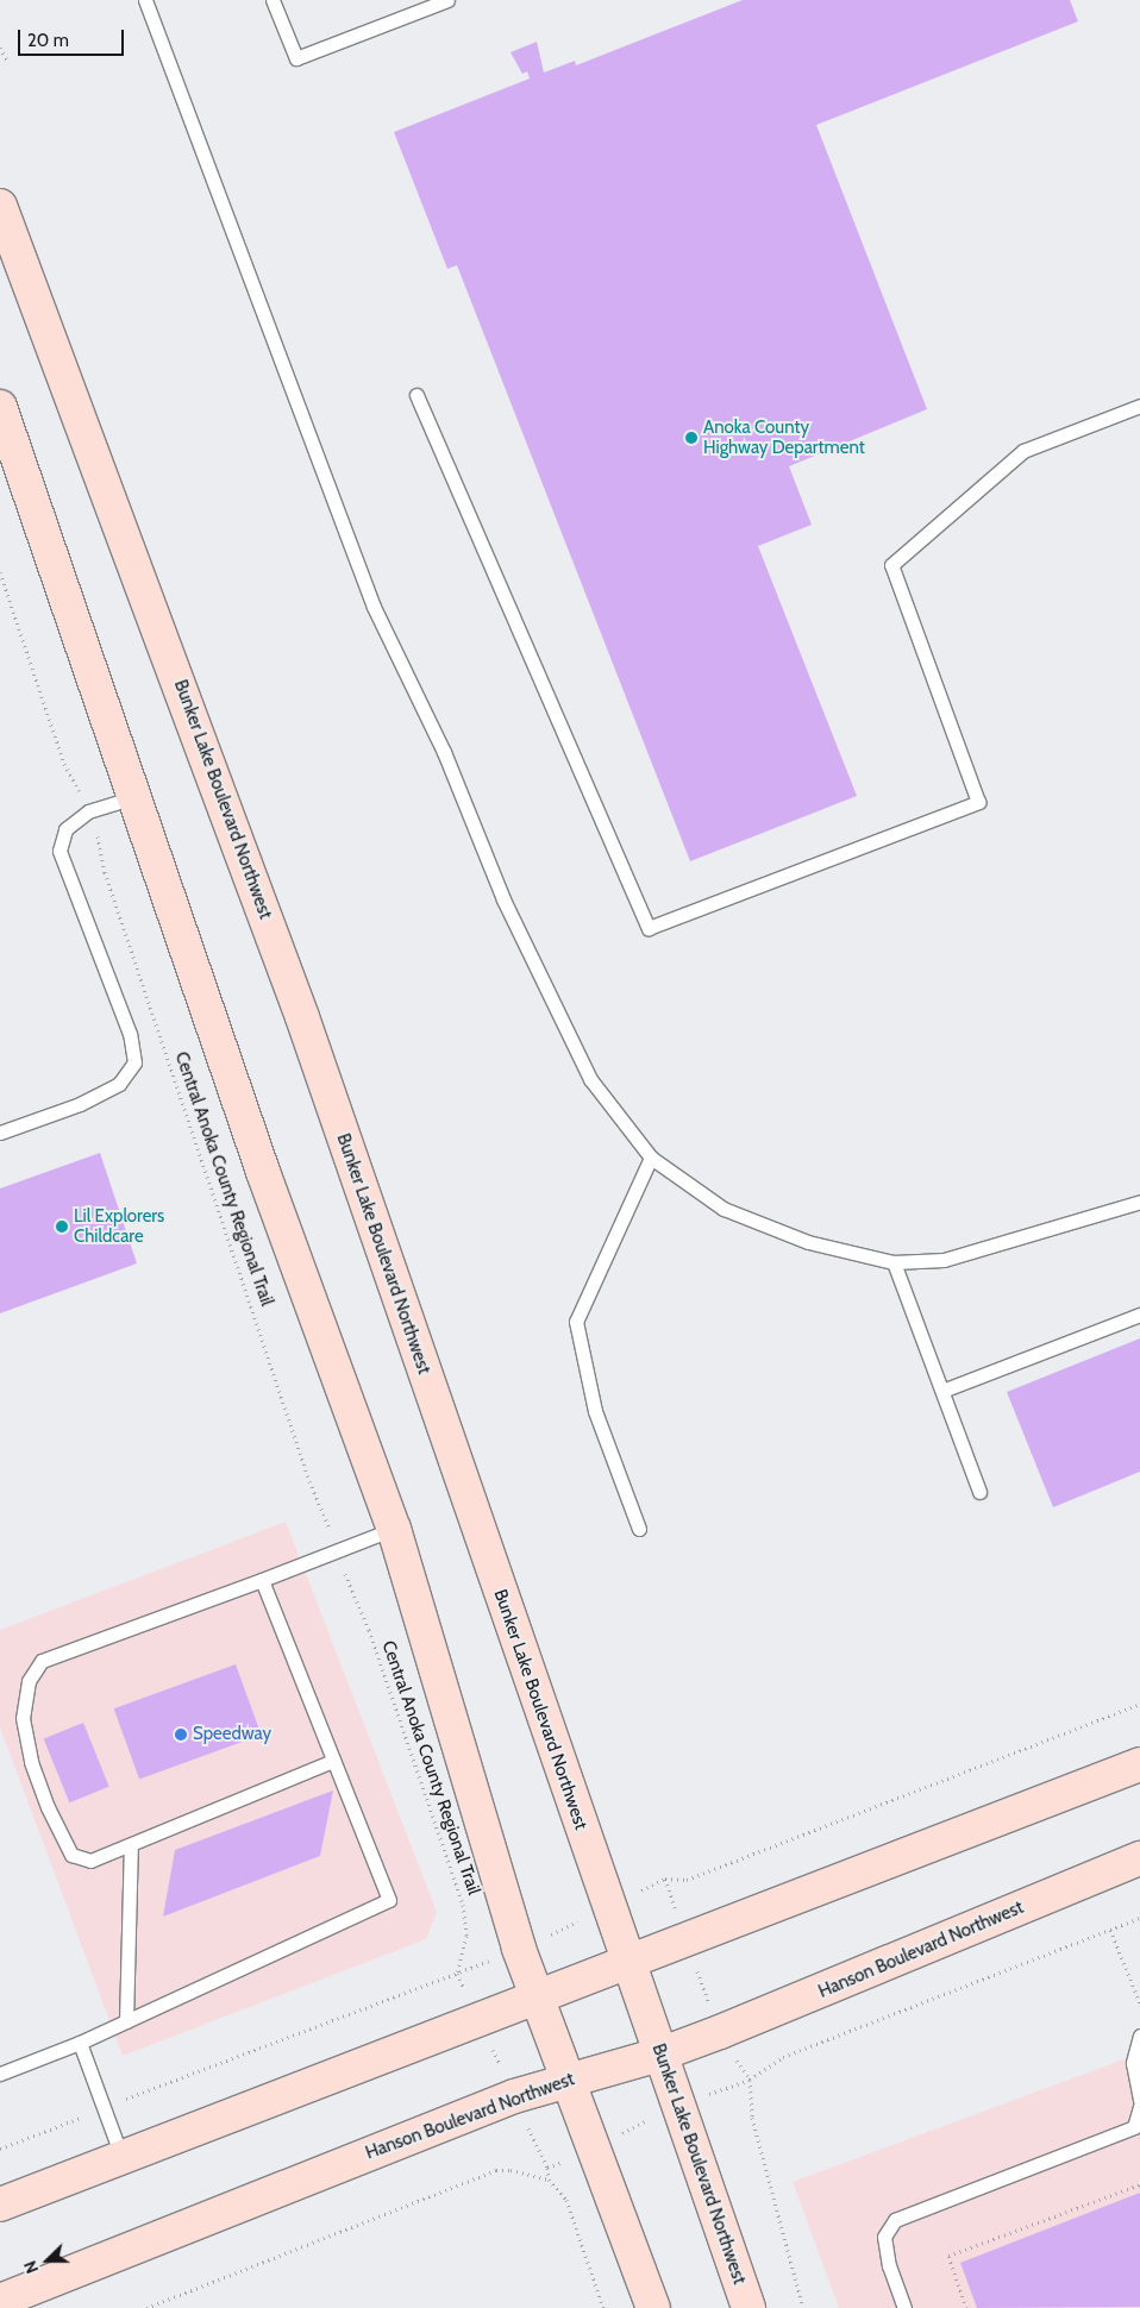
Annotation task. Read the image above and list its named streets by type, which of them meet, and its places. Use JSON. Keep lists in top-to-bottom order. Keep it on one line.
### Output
{"streets":{"main road":["Bunker Lake Boulevard Northwest","Hanson Boulevard Northwest"],"path":["Central Anoka County Regional Trail"]},"crossings":[["Bunker Lake Boulevard Northwest","Hanson Boulevard Northwest"]],"places":["Anoka County Highway Department","Lil Explorers Childcare","Speedway"],"scale_bar":"20 m","north":"left"}
